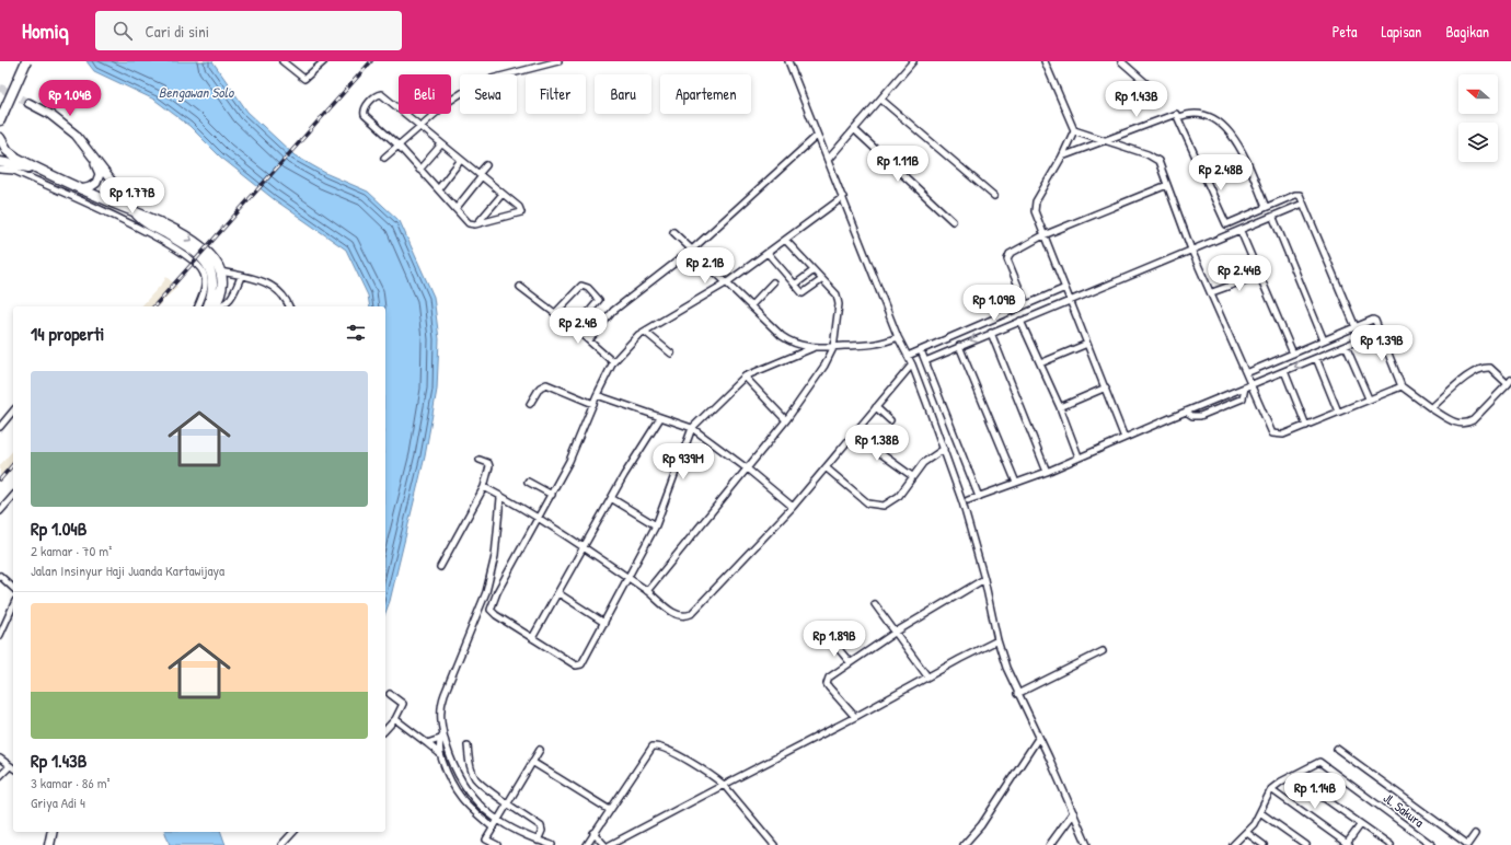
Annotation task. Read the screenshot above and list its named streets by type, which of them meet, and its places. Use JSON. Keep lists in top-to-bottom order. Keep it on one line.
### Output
{"streets":{"street":["Jl. Sakura"]},"water":["Bengawan Solo"],"north":"left","page":{"header":"Homiq","search":"Cari di sini","nav":["Peta","Lapisan","Bagikan"],"chip":["Beli","Sewa","Filter","Baru","Apartemen"],"price":["Rp 1.04B","Rp 1.43B","Rp 1.11B","Rp 2.48B","Rp 1.77B","Rp 2.1B","Rp 2.44B","Rp 1.09B","Rp 2.4B","Rp 1.39B","Rp 1.38B","Rp 939M","Rp 1.89B","Rp 1.14B"],"heading":"14 properti","list":[{"name":"Rp 1.04B","note":"2 kamar · 70 m² · Jalan Insinyur Haji Juanda Kartawijaya"},{"name":"Rp 1.43B","note":"3 kamar · 86 m² · Griya Adi 4"}]}}
